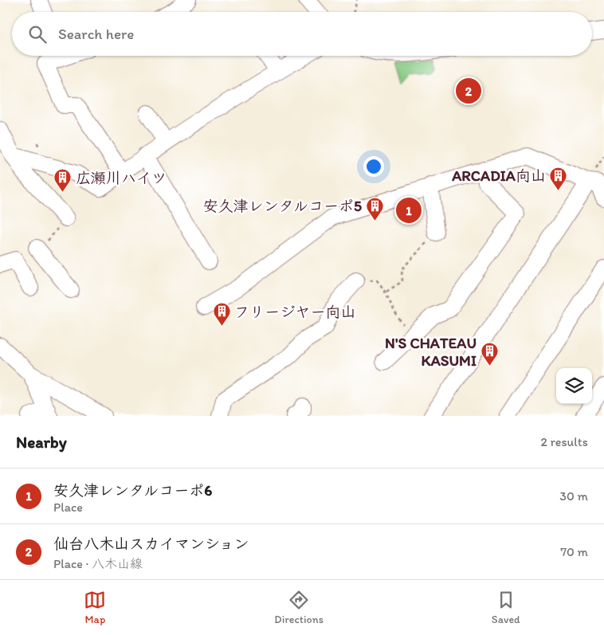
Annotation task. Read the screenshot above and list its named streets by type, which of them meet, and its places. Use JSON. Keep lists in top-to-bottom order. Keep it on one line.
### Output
{"places":{"building":["ARCADIA向山","広瀬川ハイツ","安久津レンタルコーポ5","フリージヤー向山","N'S CHATEAU KASUMI"]},"page":{"search":"Search here","pins":["2","1"],"heading":["Nearby","2 results"],"list":[{"mark":"1","name":"安久津レンタルコーポ6","note":"Place","value":"30 m"},{"mark":"2","name":"仙台八木山スカイマンション","note":"Place · 八木山線","value":"70 m"}],"nav":["Map","Directions","Saved"]}}
